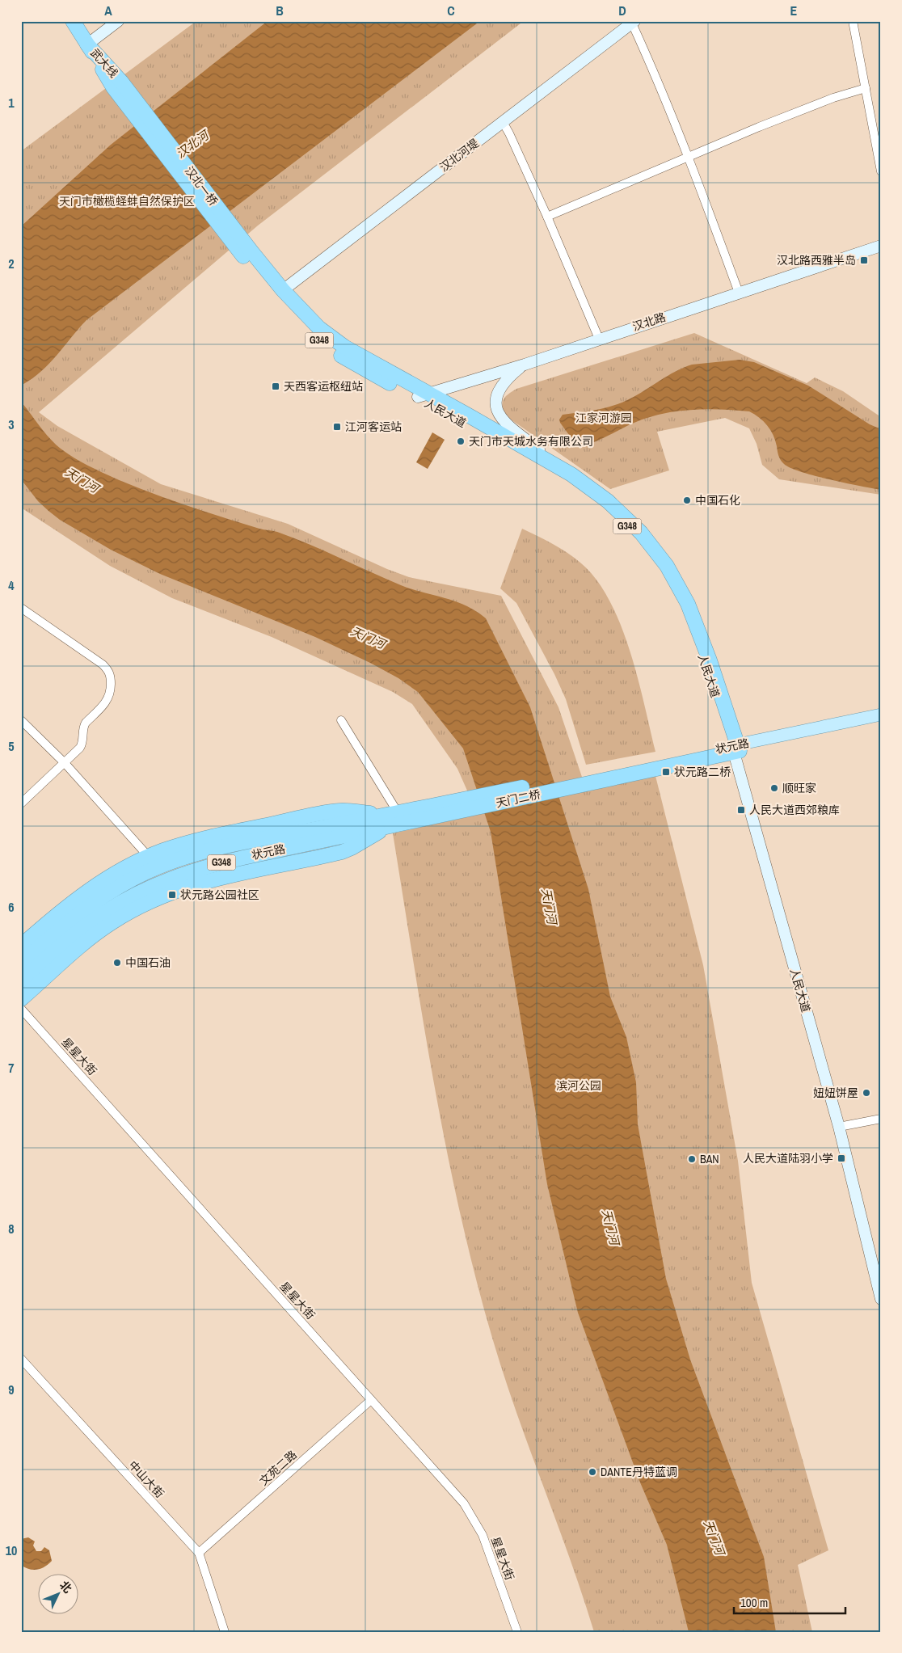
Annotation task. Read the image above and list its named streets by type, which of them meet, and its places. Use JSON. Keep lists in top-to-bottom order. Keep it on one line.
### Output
{"streets":{"highway":["武大线","汉北一桥","G348","人民大道","状元路","天门二桥"],"main road":["汉北河堤","汉北路"],"street":["星星大街","文苑二路","中山大街"]},"crossings":[["武大线","汉北一桥"],["汉北河堤","人民大道"],["汉北一桥","人民大道"],["汉北路","人民大道"],["人民大道","状元路"],["状元路","天门二桥"],["星星大街","文苑二路"],["文苑二路","中山大街"]],"water":["汉北河","天门河"],"parks":["天门市橄榄蛏蚌自然保护区","江家河游园","滨河公园"],"places":{"transit":["汉北路西雅半岛","天西客运枢纽站","江河客运站","状元路二桥","人民大道西郊粮库","状元路公园社区","人民大道陆羽小学"],"other":["天门市天城水务有限公司","中国石化","顺旺家","中国石油","妞妞饼屋","BAN","DANTE丹特蓝调"]},"scale_bar":"100 m","north":"top right","grid":{"columns":["A","B","C","D","E"],"rows":["1","2","3","4","5","6","7","8","9","10"]}}
